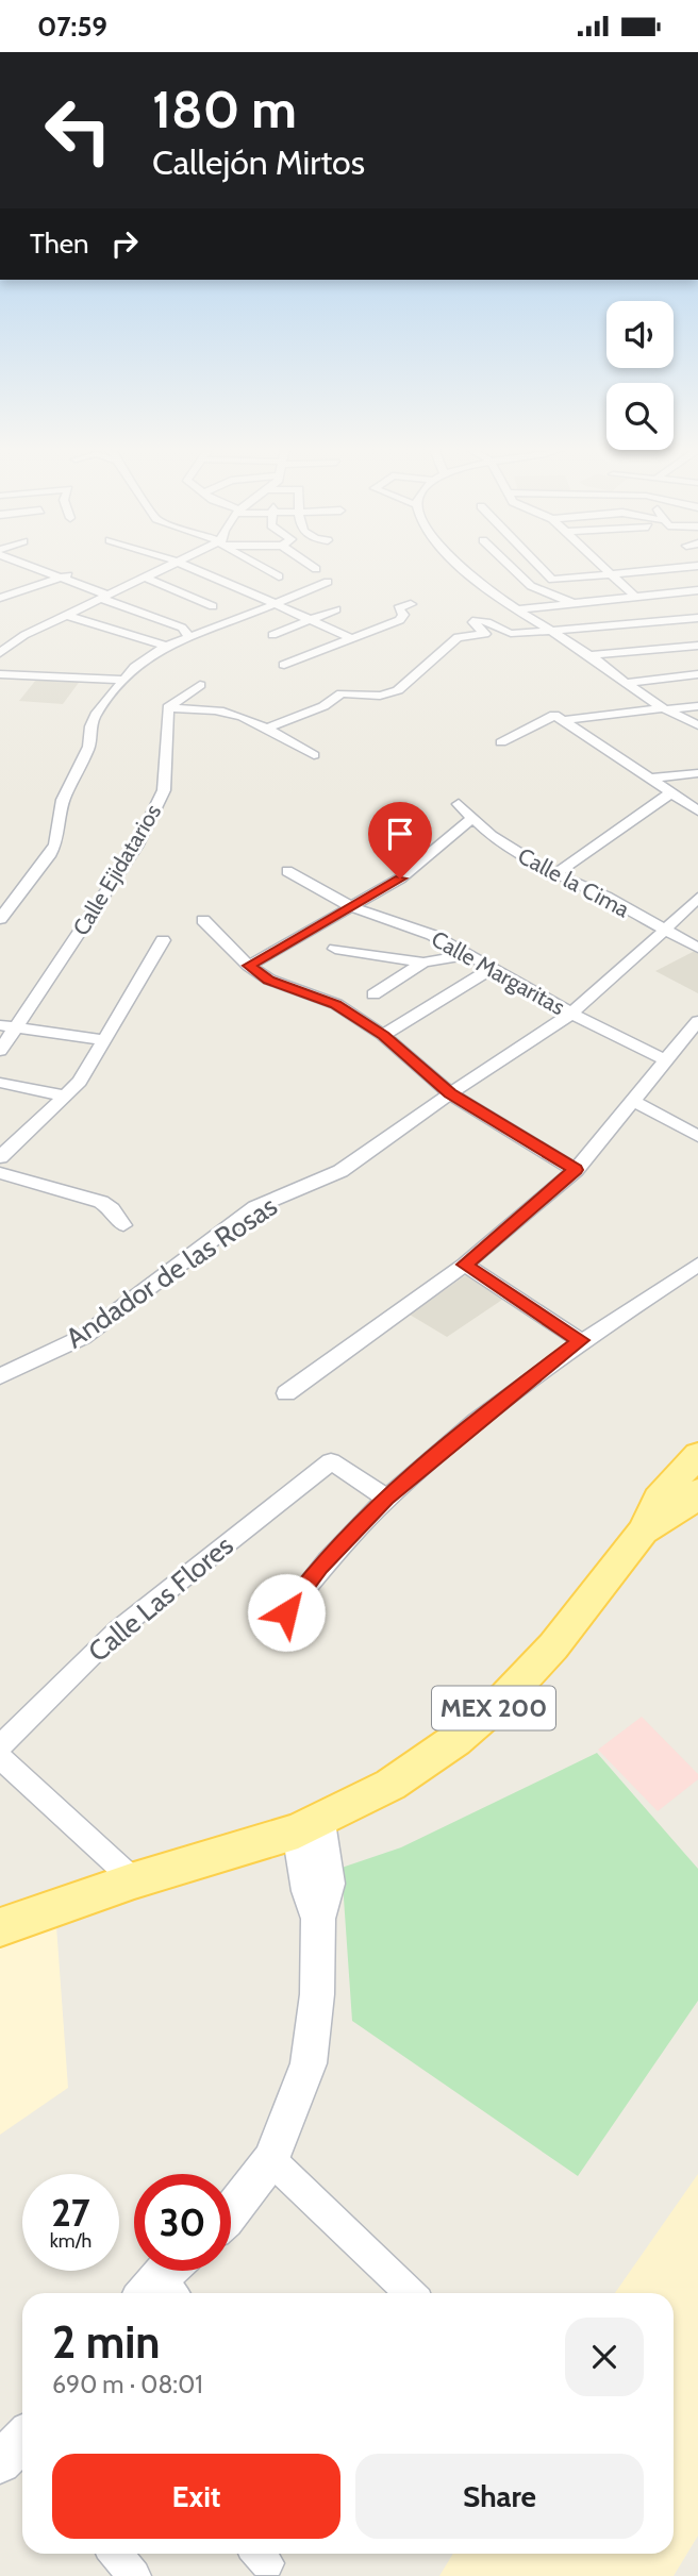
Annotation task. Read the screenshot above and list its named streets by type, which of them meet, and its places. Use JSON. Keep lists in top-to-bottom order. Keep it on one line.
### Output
{"streets":{"main road":["MEX 200"],"street":["Calle Ejidatarios","Calle la Cima","Calle Margaritas","Andador de las Rosas","Calle Las Flores"]},"crossings":[["Calle la Cima","Andador de las Rosas"],["Calle Margaritas","Andador de las Rosas"]],"page":{"status":"07:59","turn":["180 m","Callejón Mirtos"],"then":"Then","speed":"27 km/h","limit":"30","heading":["2 min","690 m · 08:01"],"buttons":["Exit","Share"]}}
